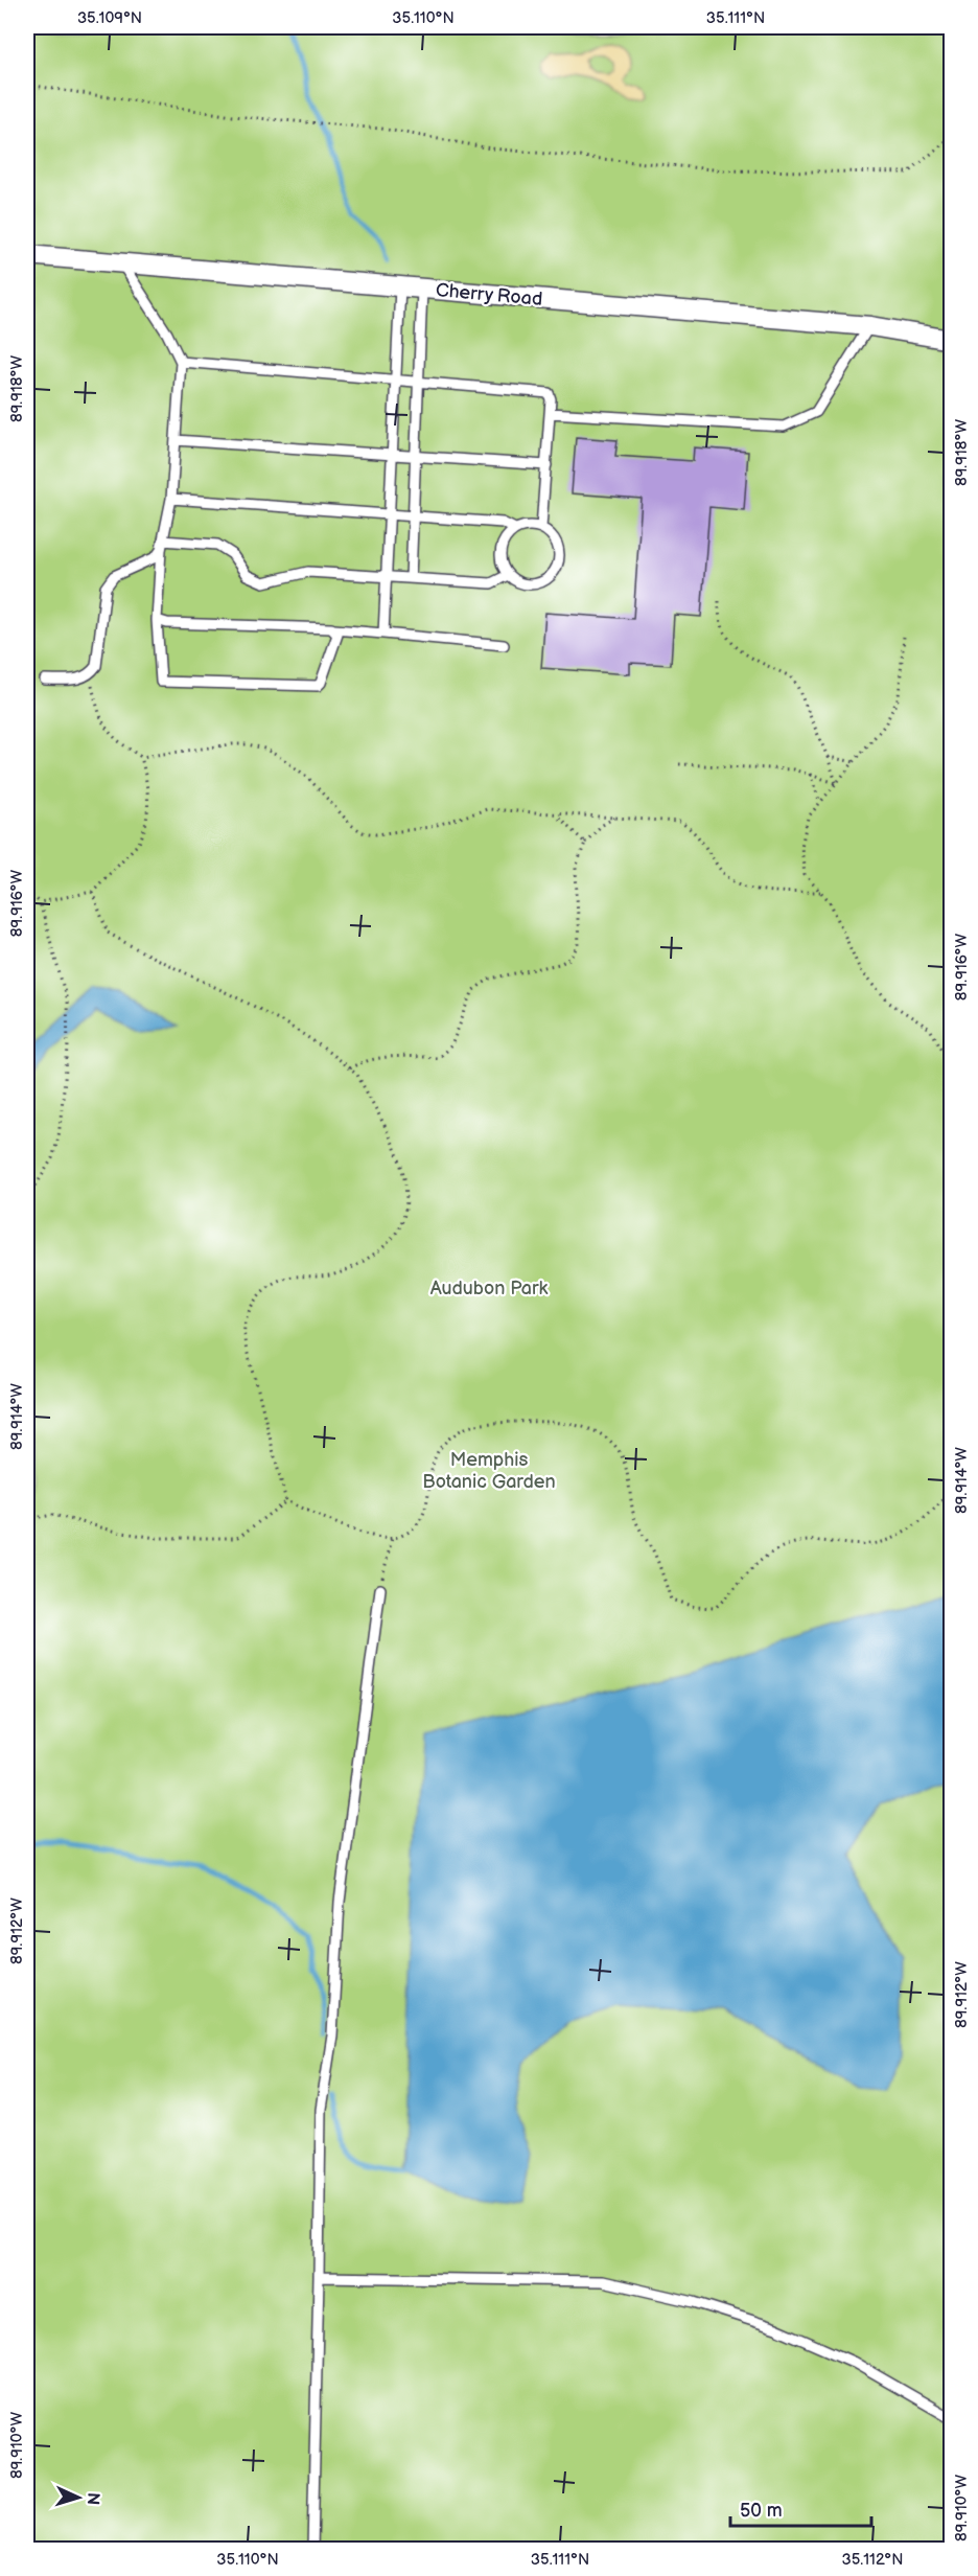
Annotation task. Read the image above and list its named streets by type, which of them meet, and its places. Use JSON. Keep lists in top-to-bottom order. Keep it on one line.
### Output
{"streets":{"street":["Cherry Road"]},"parks":["Audubon Park","Memphis Botanic Garden"],"scale_bar":"50 m","north":"right","coordinates":["35.109°N","35.110°N","35.111°N","89.918°W","89.916°W","89.914°W","89.912°W","89.910°W","35.112°N"]}
